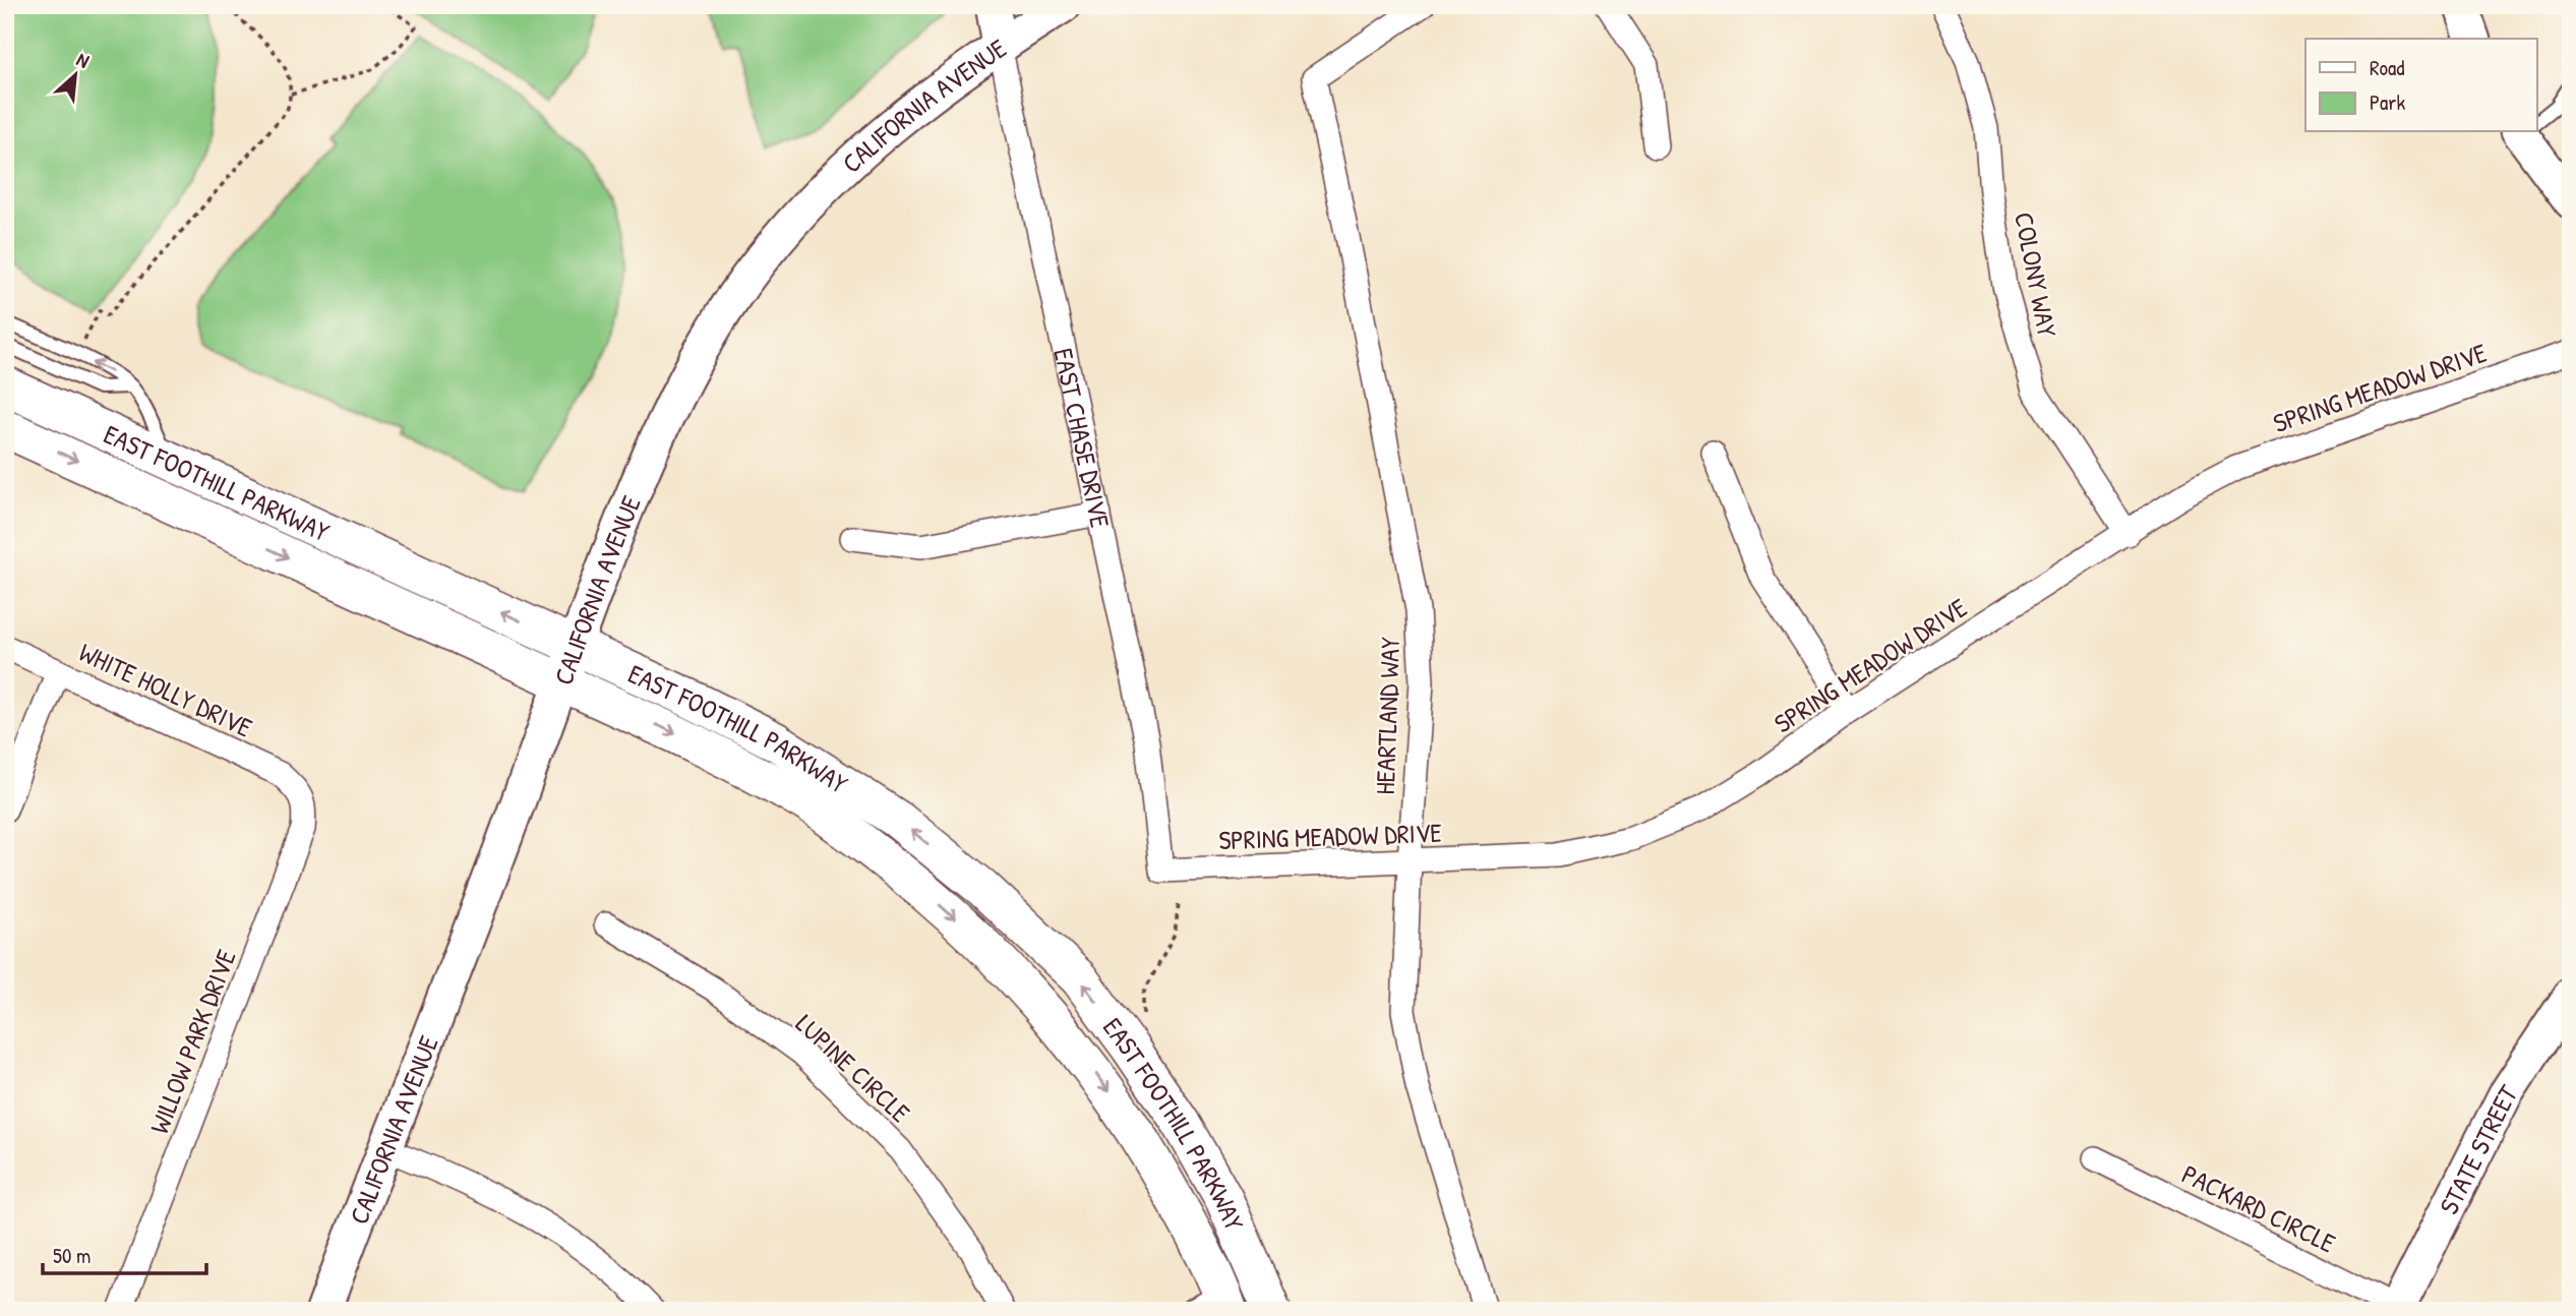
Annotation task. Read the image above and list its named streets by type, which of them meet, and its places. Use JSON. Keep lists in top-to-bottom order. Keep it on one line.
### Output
{"streets":{"main road":["CALIFORNIA AVENUE","EAST CHASE DRIVE","EAST FOOTHILL PARKWAY","STATE STREET"],"street":["COLONY WAY","SPRING MEADOW DRIVE","WHITE HOLLY DRIVE","HEARTLAND WAY","WILLOW PARK DRIVE","LUPINE CIRCLE","PACKARD CIRCLE"]},"crossings":[["CALIFORNIA AVENUE","EAST CHASE DRIVE"],["CALIFORNIA AVENUE","EAST FOOTHILL PARKWAY"],["COLONY WAY","SPRING MEADOW DRIVE"],["SPRING MEADOW DRIVE","EAST CHASE DRIVE"],["SPRING MEADOW DRIVE","HEARTLAND WAY"],["WHITE HOLLY DRIVE","WILLOW PARK DRIVE"],["STATE STREET","PACKARD CIRCLE"]],"legend":["Road","Park"],"scale_bar":"50 m","north":"top right"}
